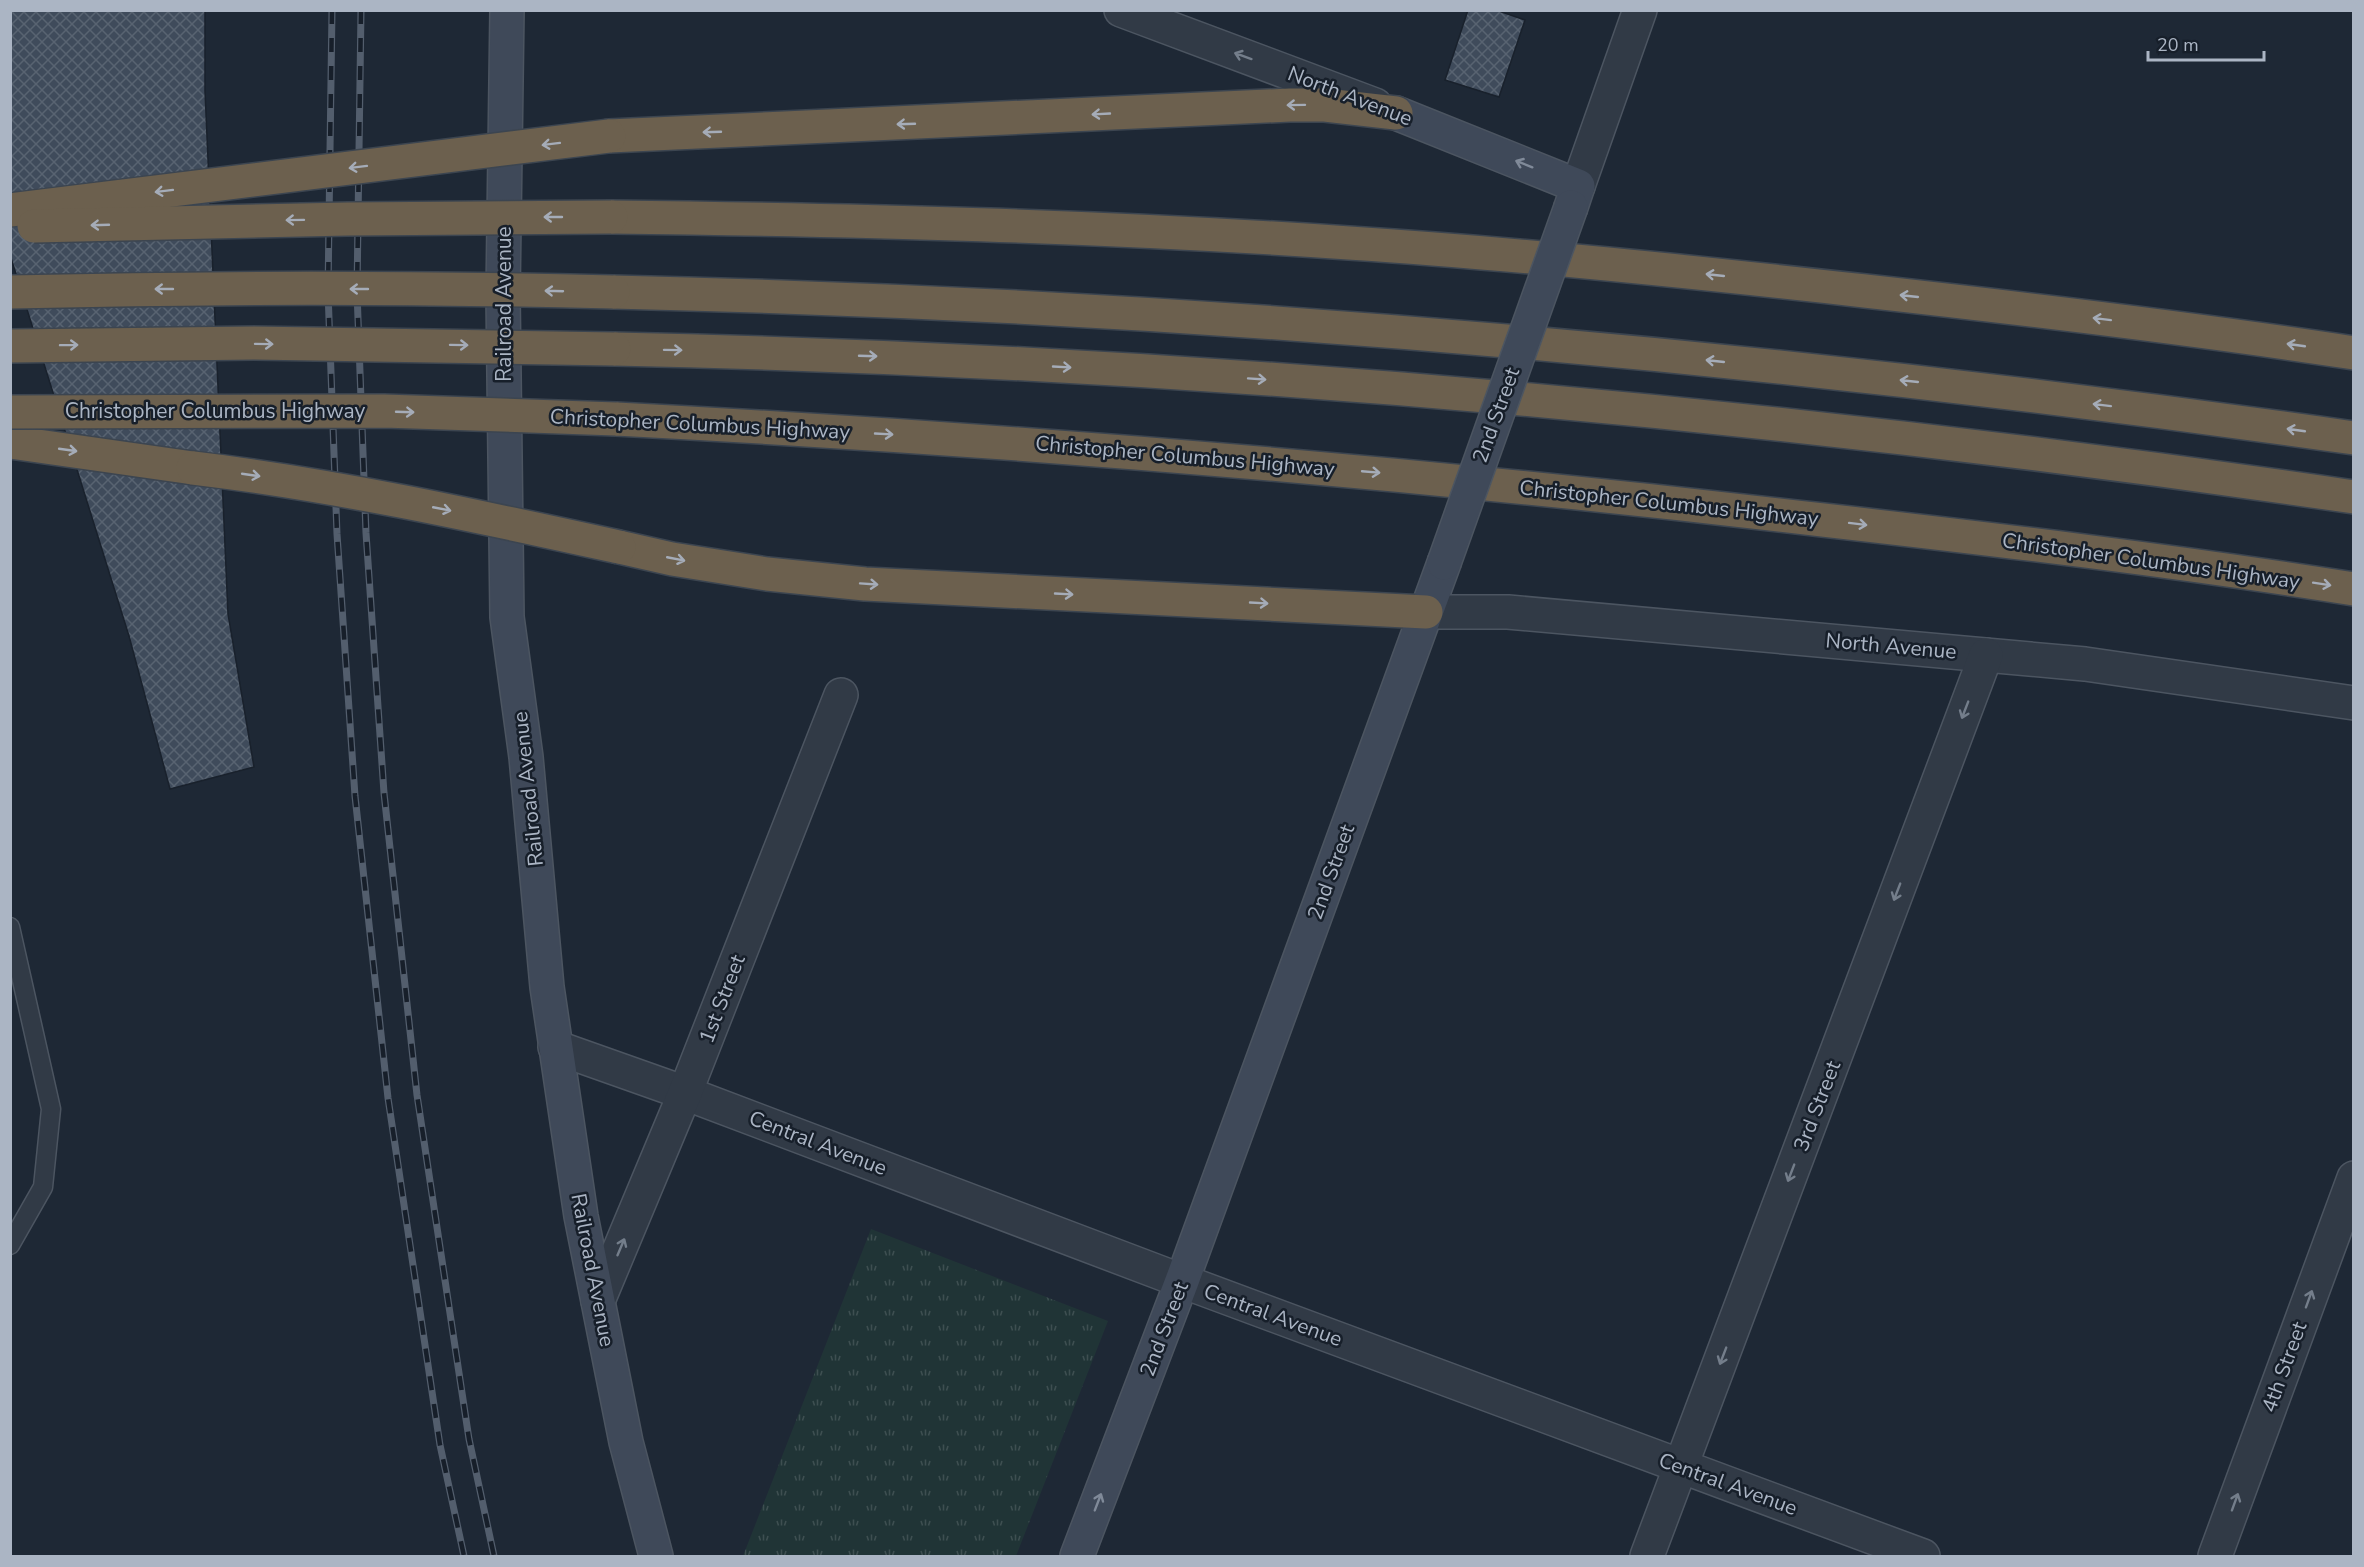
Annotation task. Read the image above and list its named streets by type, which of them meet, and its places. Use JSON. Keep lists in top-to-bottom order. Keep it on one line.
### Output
{"streets":{"highway":["Christopher Columbus Highway"],"main road":["North Avenue","Railroad Avenue","2nd Street"],"street":["1st Street","3rd Street","Central Avenue","4th Street"]},"crossings":[["North Avenue","2nd Street"],["North Avenue","3rd Street"],["Railroad Avenue","1st Street"],["Railroad Avenue","Central Avenue"],["2nd Street","Central Avenue"],["1st Street","Central Avenue"],["3rd Street","Central Avenue"]],"one_way":["3rd Street","4th Street"],"scale_bar":"20 m"}
